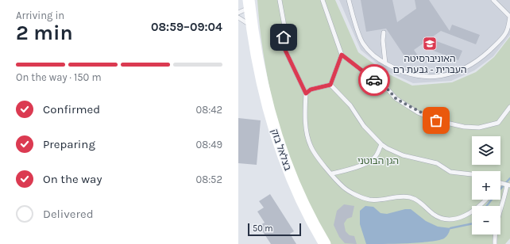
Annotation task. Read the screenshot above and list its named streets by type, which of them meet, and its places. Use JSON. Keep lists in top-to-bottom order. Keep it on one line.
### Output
{"streets":{"street":["בצלאל בזק"]},"parks":["הגן הבוטני"],"places":{"school or university":["האוניברסיטה העברית - גבעת רם"]},"scale_bar":"50 m","page":{"heading":["2 min","Arriving in","08:59–09:04"],"bar":"On the way · 150 m","list":[["Confirmed","08:42"],["Preparing","08:49"],["On the way","08:52"],"Delivered"],"map_buttons":["+","−"],"scale":"50 m"}}
